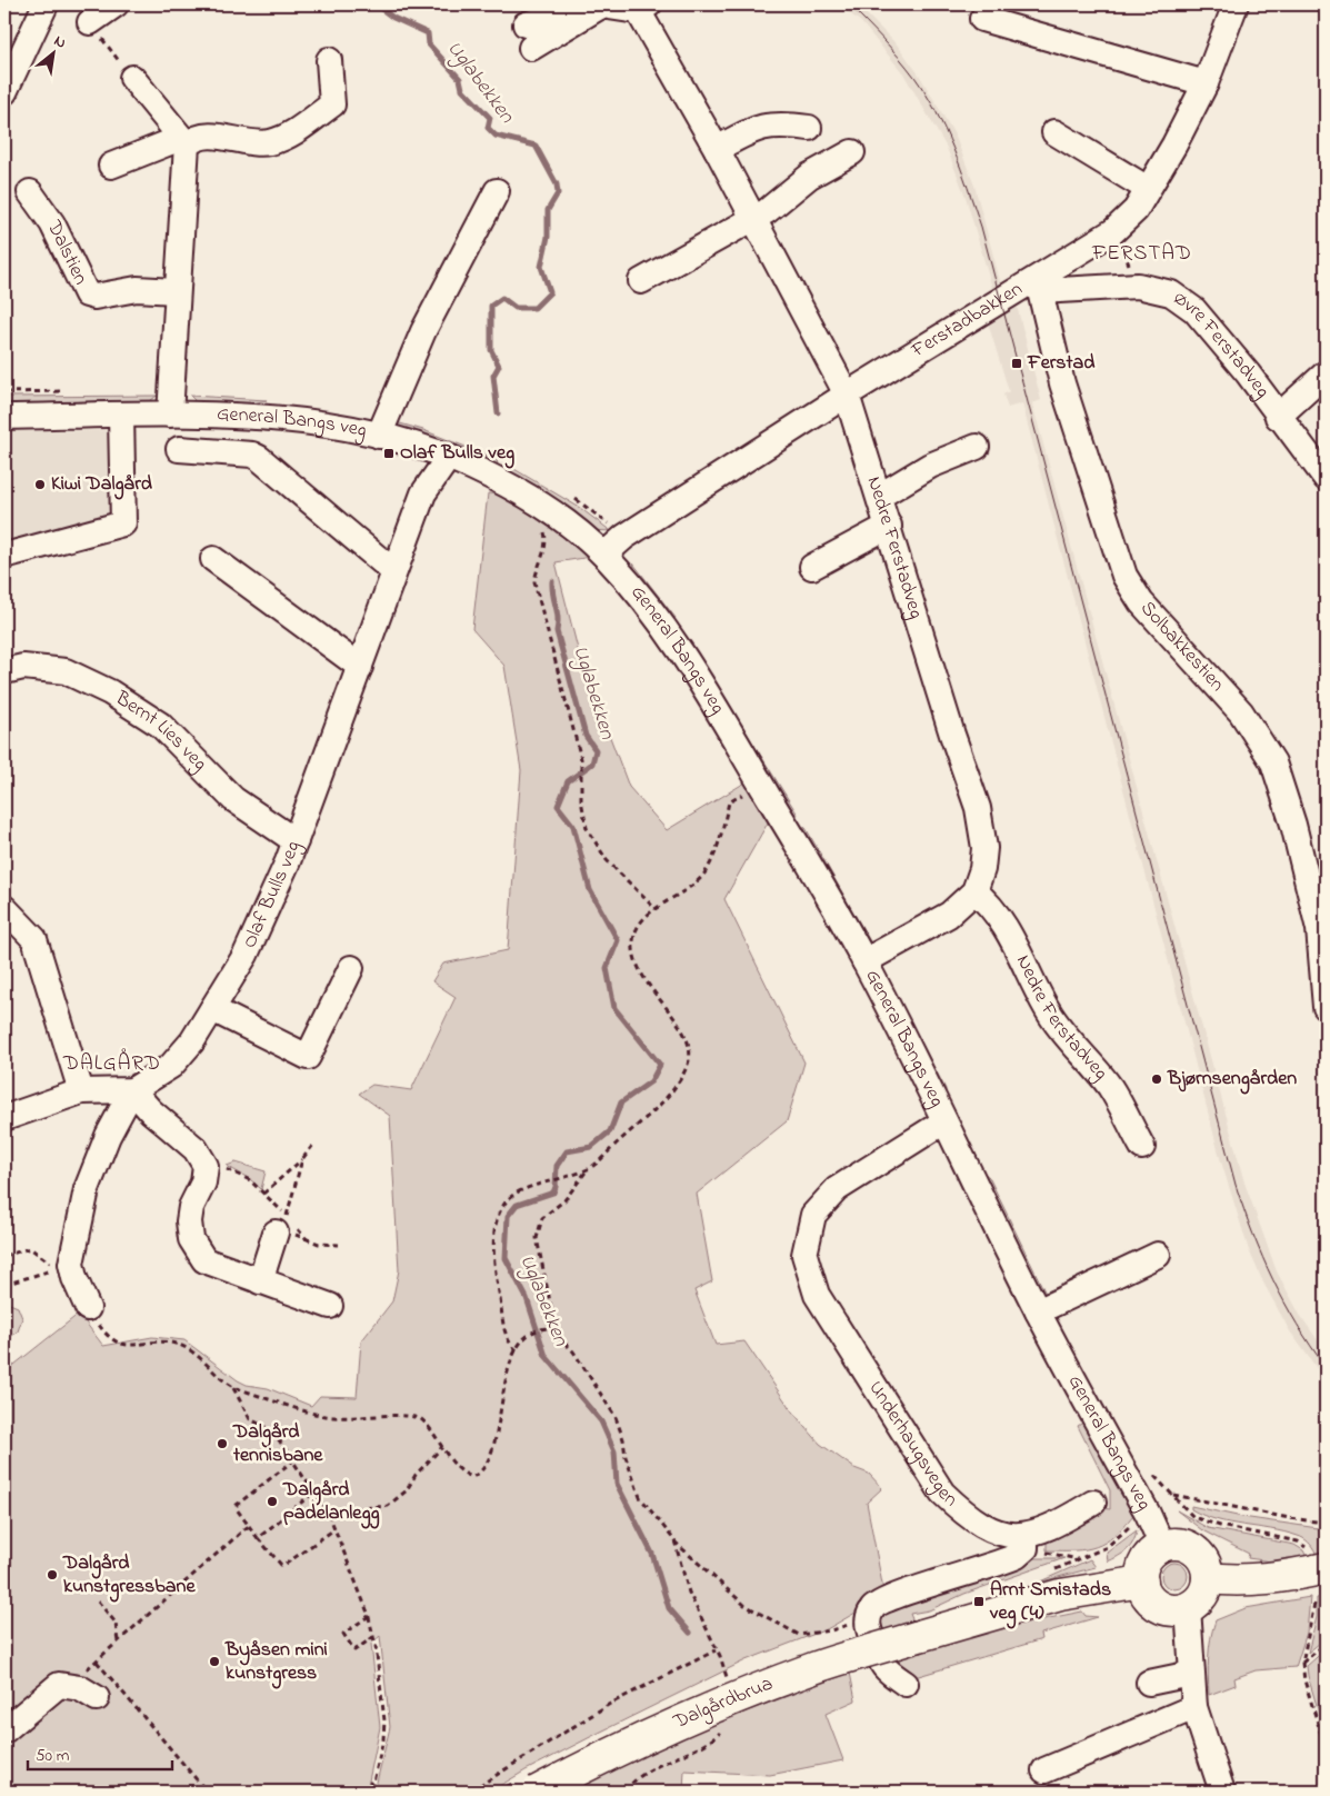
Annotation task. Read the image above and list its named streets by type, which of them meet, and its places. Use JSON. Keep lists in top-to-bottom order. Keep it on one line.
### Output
{"streets":{"main road":["Dalgårdbrua"],"street":["Dalstien","Ferstadbakken","Øvre Ferstadveg","General Bangs veg","Nedre Ferstadveg","Solbakkestien","Bernt Lies veg","Olaf Bulls veg","Underhaugsvegen"]},"crossings":[["Ferstadbakken","Øvre Ferstadveg"],["Ferstadbakken","General Bangs veg"],["Ferstadbakken","Nedre Ferstadveg"],["Ferstadbakken","Solbakkestien"],["Øvre Ferstadveg","Solbakkestien"],["General Bangs veg","Olaf Bulls veg"],["General Bangs veg","Underhaugsvegen"],["General Bangs veg","Dalgårdbrua"],["Bernt Lies veg","Olaf Bulls veg"]],"districts":["FERSTAD","DALGÅRD"],"water":["Uglabekken"],"places":{"transit":["Ferstad","Olaf Bulls veg","Arnt Smistads veg (4)"],"other":["Kiwi Dalgård","Bjørnsengården","Dalgård tennisbane","Dalgård padelanlegg","Dalgård kunstgressbane","Byåsen mini kunstgress"]},"scale_bar":"50 m","north":"top right"}
